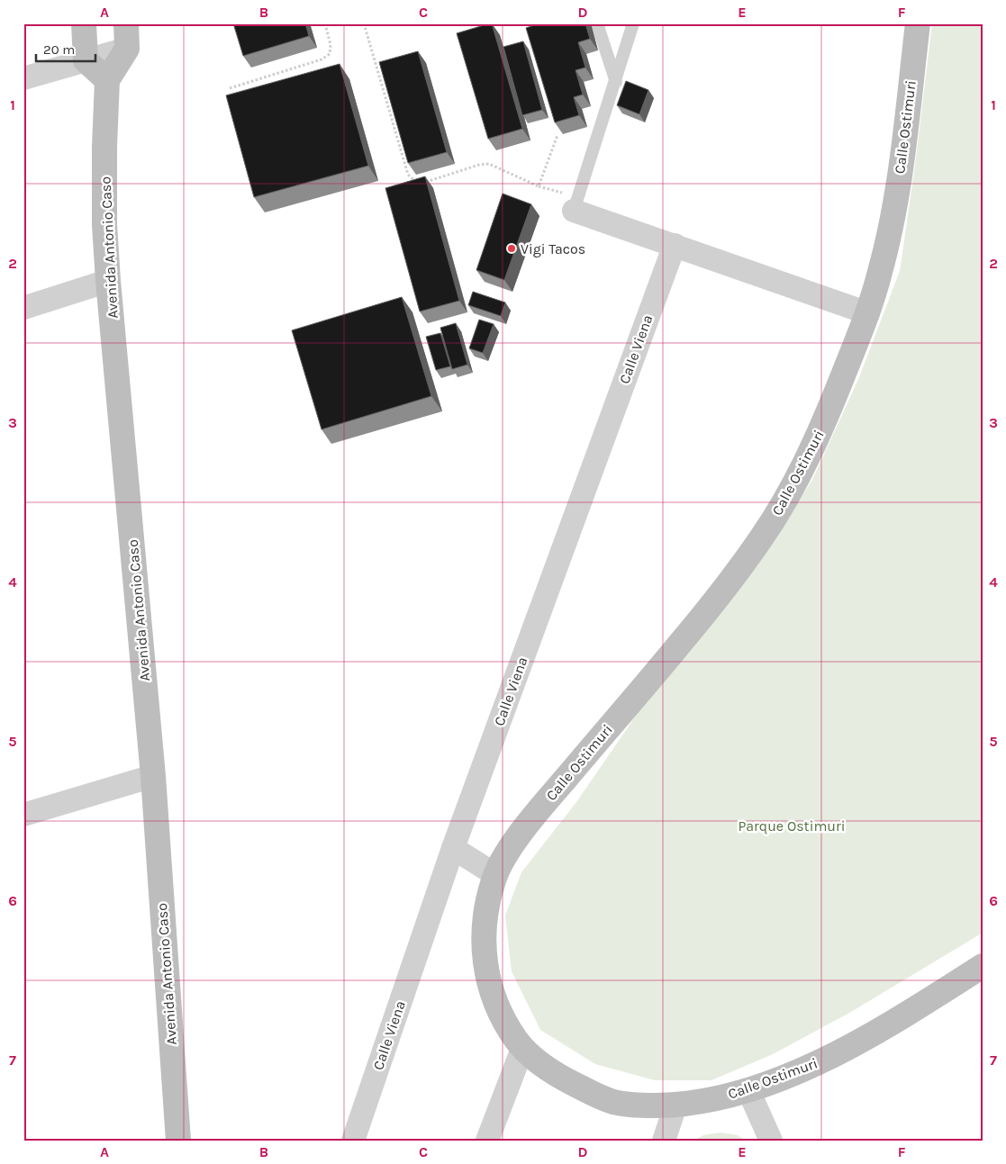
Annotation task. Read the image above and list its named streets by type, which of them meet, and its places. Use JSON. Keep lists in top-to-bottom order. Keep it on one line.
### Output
{"streets":{"street":["Calle Ostimuri","Avenida Antonio Caso","Calle Viena"]},"parks":["Parque Ostimuri"],"places":["Vigi Tacos"],"scale_bar":"20 m","grid":{"columns":["A","B","C","D","E","F"],"rows":["1","2","3","4","5","6","7"]}}
